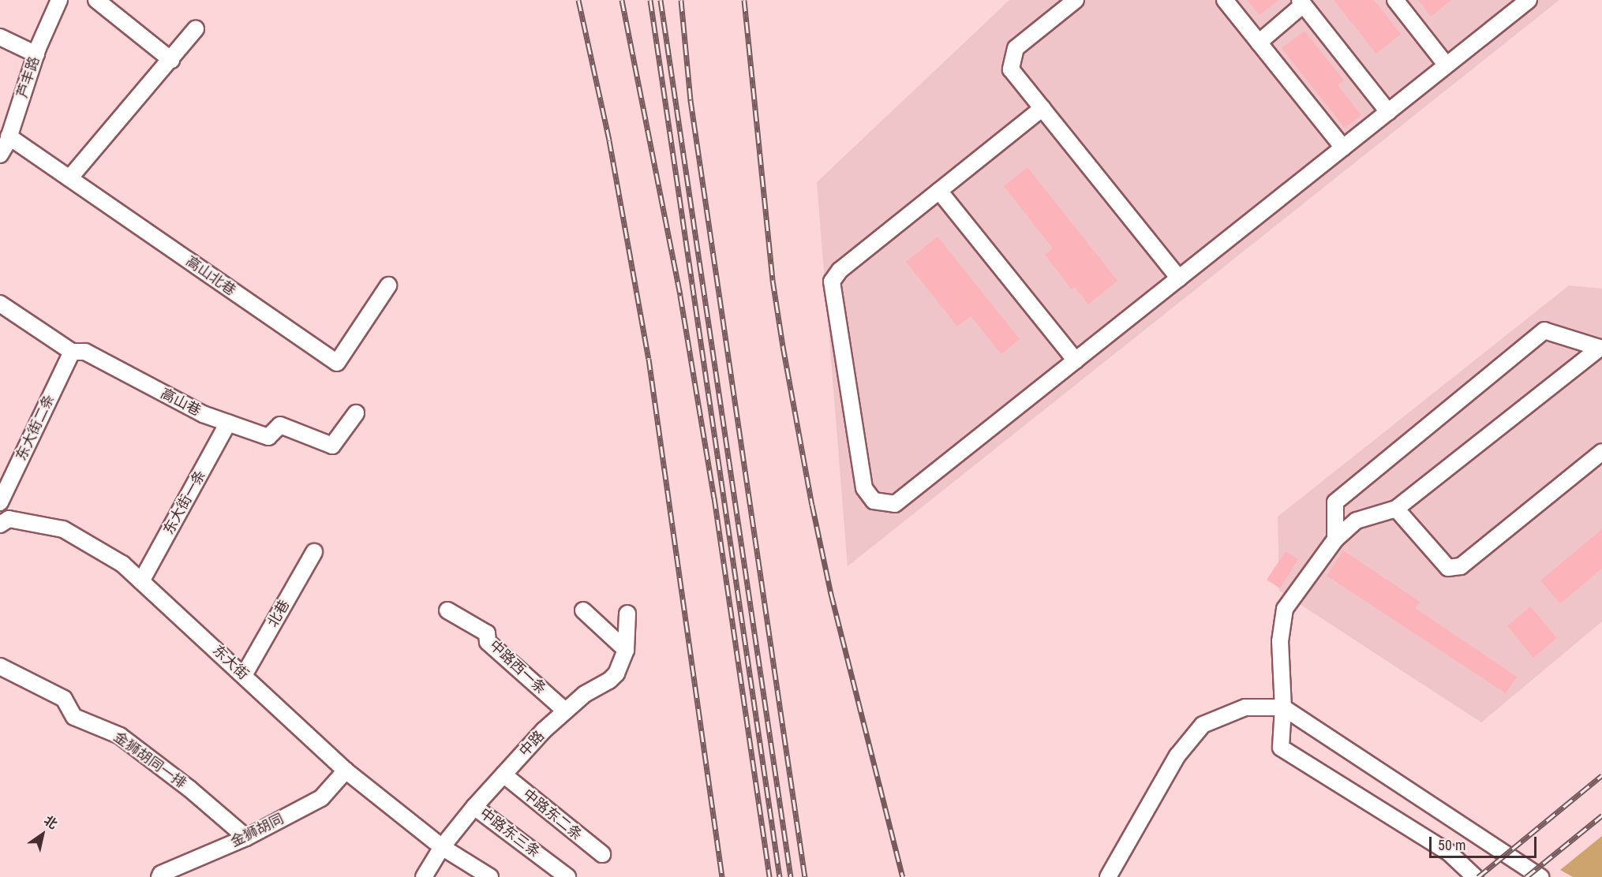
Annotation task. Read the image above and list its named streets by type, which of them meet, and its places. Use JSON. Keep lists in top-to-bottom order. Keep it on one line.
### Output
{"streets":{"street":["芦丰路","高山北巷","高山巷","东大街二条","东大街一条","北巷","东大街","中路西一条","中路","金狮胡同一排","中路东二条","金狮胡同","中路东三条"]},"crossings":[["芦丰路","高山北巷"],["高山巷","东大街二条"],["高山巷","东大街一条"],["东大街一条","东大街"],["北巷","东大街"],["东大街","中路"],["东大街","金狮胡同"],["中路西一条","中路"],["中路","中路东二条"],["中路","中路东三条"],["金狮胡同一排","金狮胡同"]],"scale_bar":"50 m","north":"top right"}
